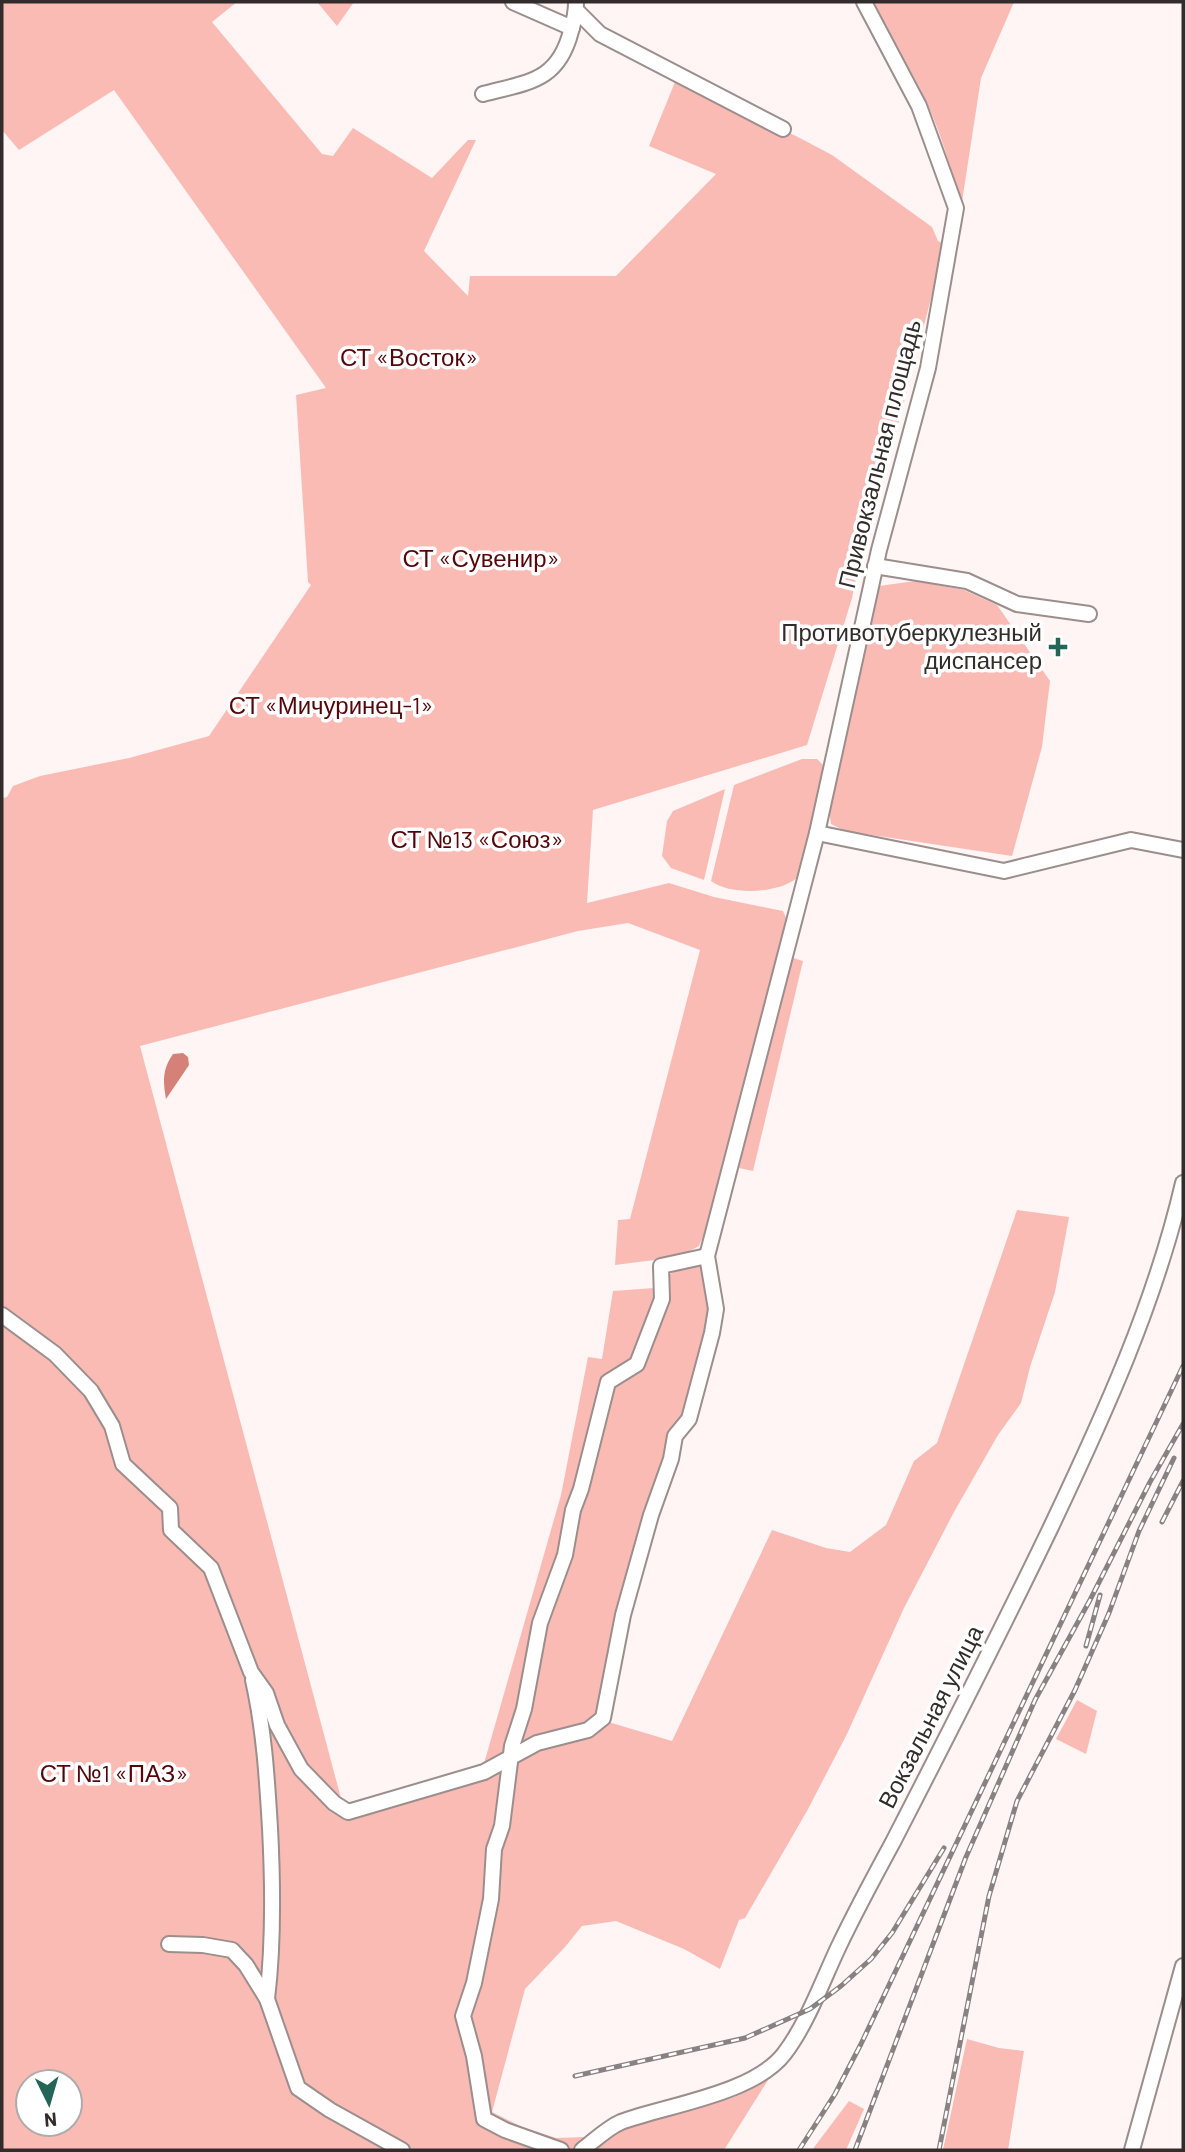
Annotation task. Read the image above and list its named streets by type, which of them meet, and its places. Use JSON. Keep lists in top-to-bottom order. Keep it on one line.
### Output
{"streets":{"street":["Привокзальная площадь","Вокзальная улица"]},"parks":["СТ «Восток»","СТ «Сувенир»","СТ «Мичуринец-1»","СТ №13 «Союз»","СТ №1 «ПАЗ»"],"places":{"health":["Противотуберкулезный диспансер"]},"north":"bottom"}
